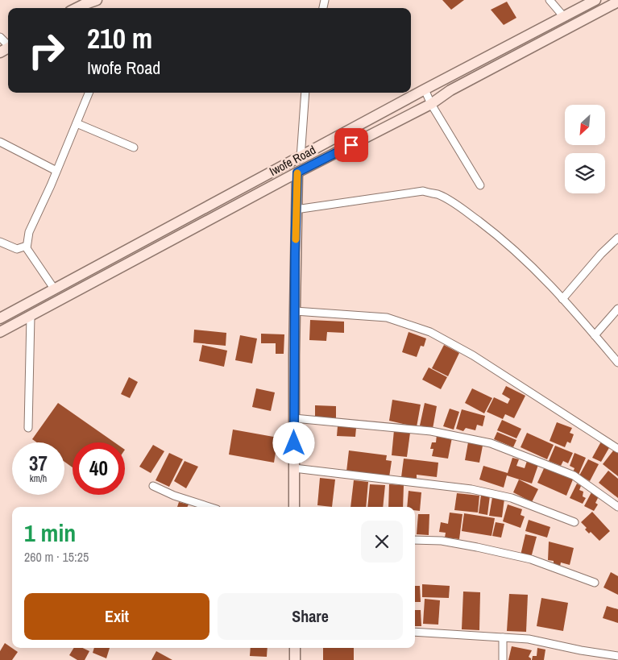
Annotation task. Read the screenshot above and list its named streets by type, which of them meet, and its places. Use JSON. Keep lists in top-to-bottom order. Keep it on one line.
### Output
{"streets":{"street":["Iwofe Road"]},"north":"bottom left","page":{"turn":["210 m","Iwofe Road"],"speed":"37 km/h","limit":"40","heading":["1 min","260 m · 15:25"],"buttons":["Exit","Share"]}}
